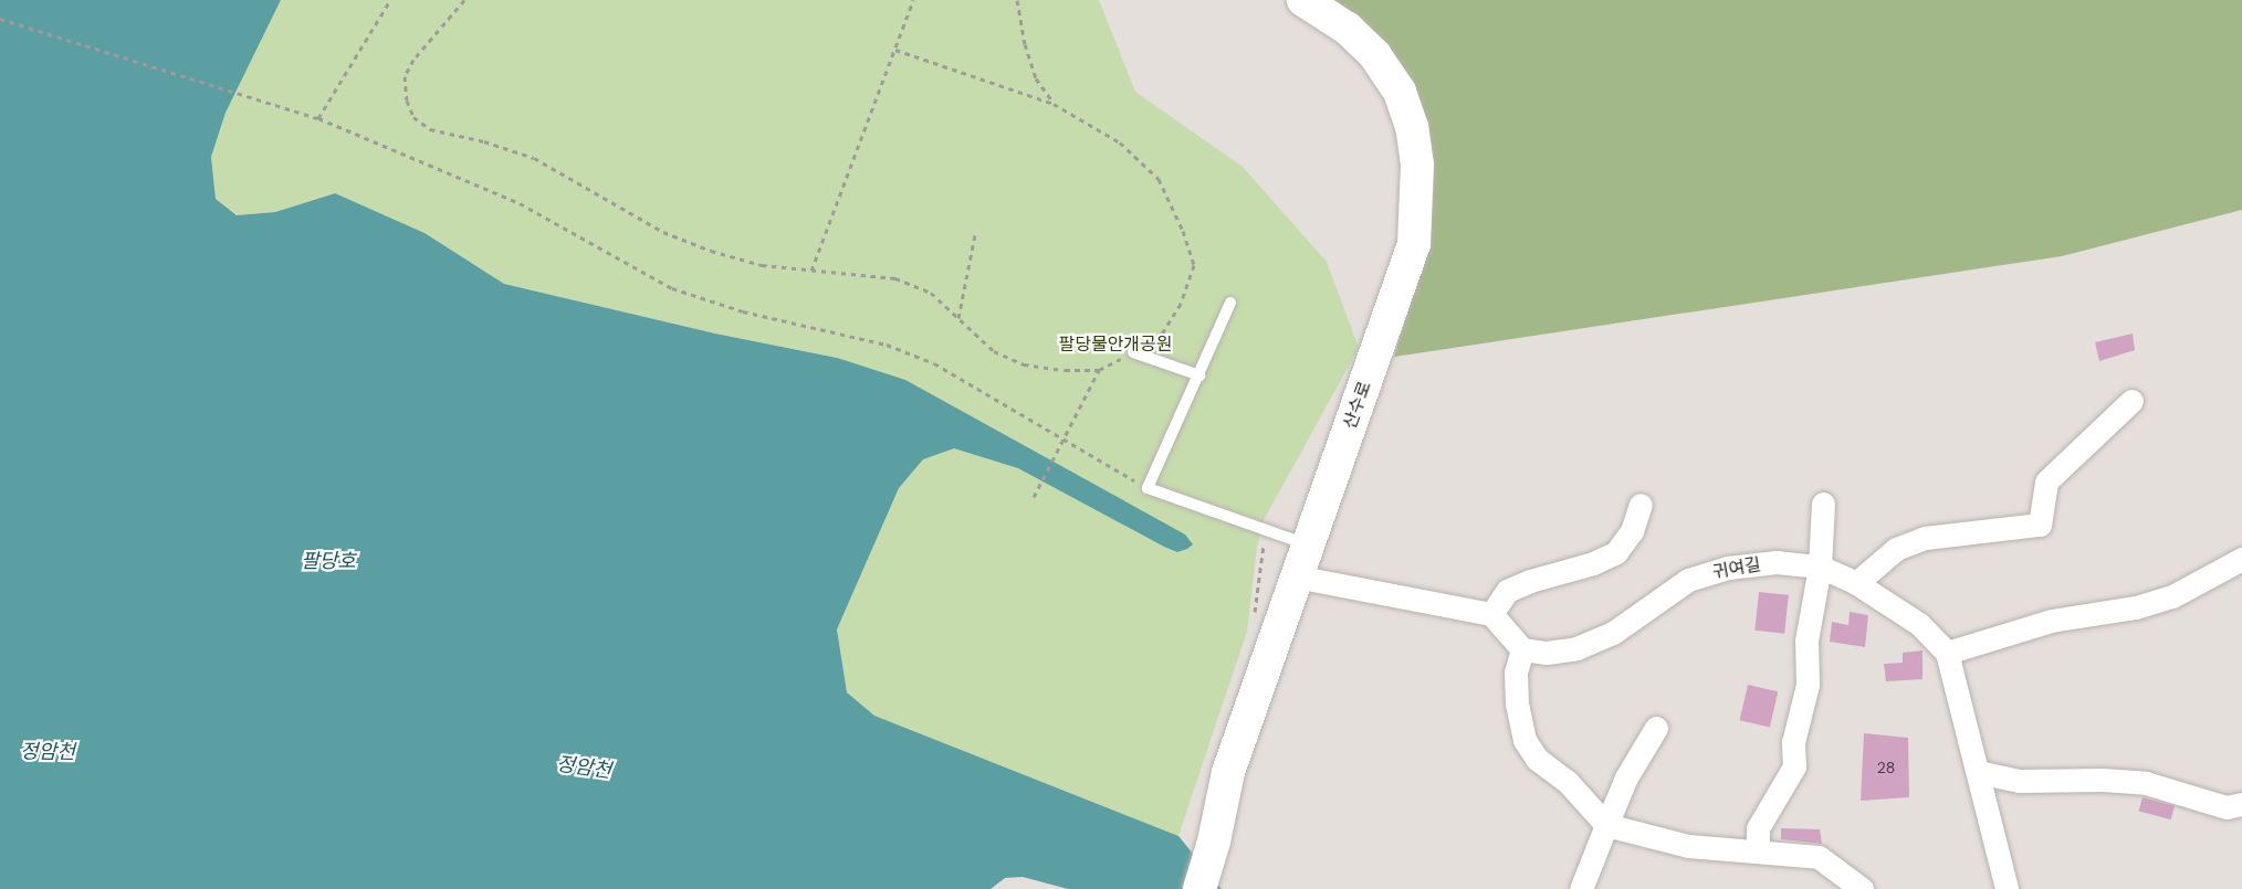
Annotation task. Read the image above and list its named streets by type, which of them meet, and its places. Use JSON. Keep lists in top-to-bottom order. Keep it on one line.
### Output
{"streets":{"main road":["산수로"],"street":["귀여길"]},"water":["팔당호","정암천"],"parks":["팔당물안개공원"],"house_numbers":["28"]}
